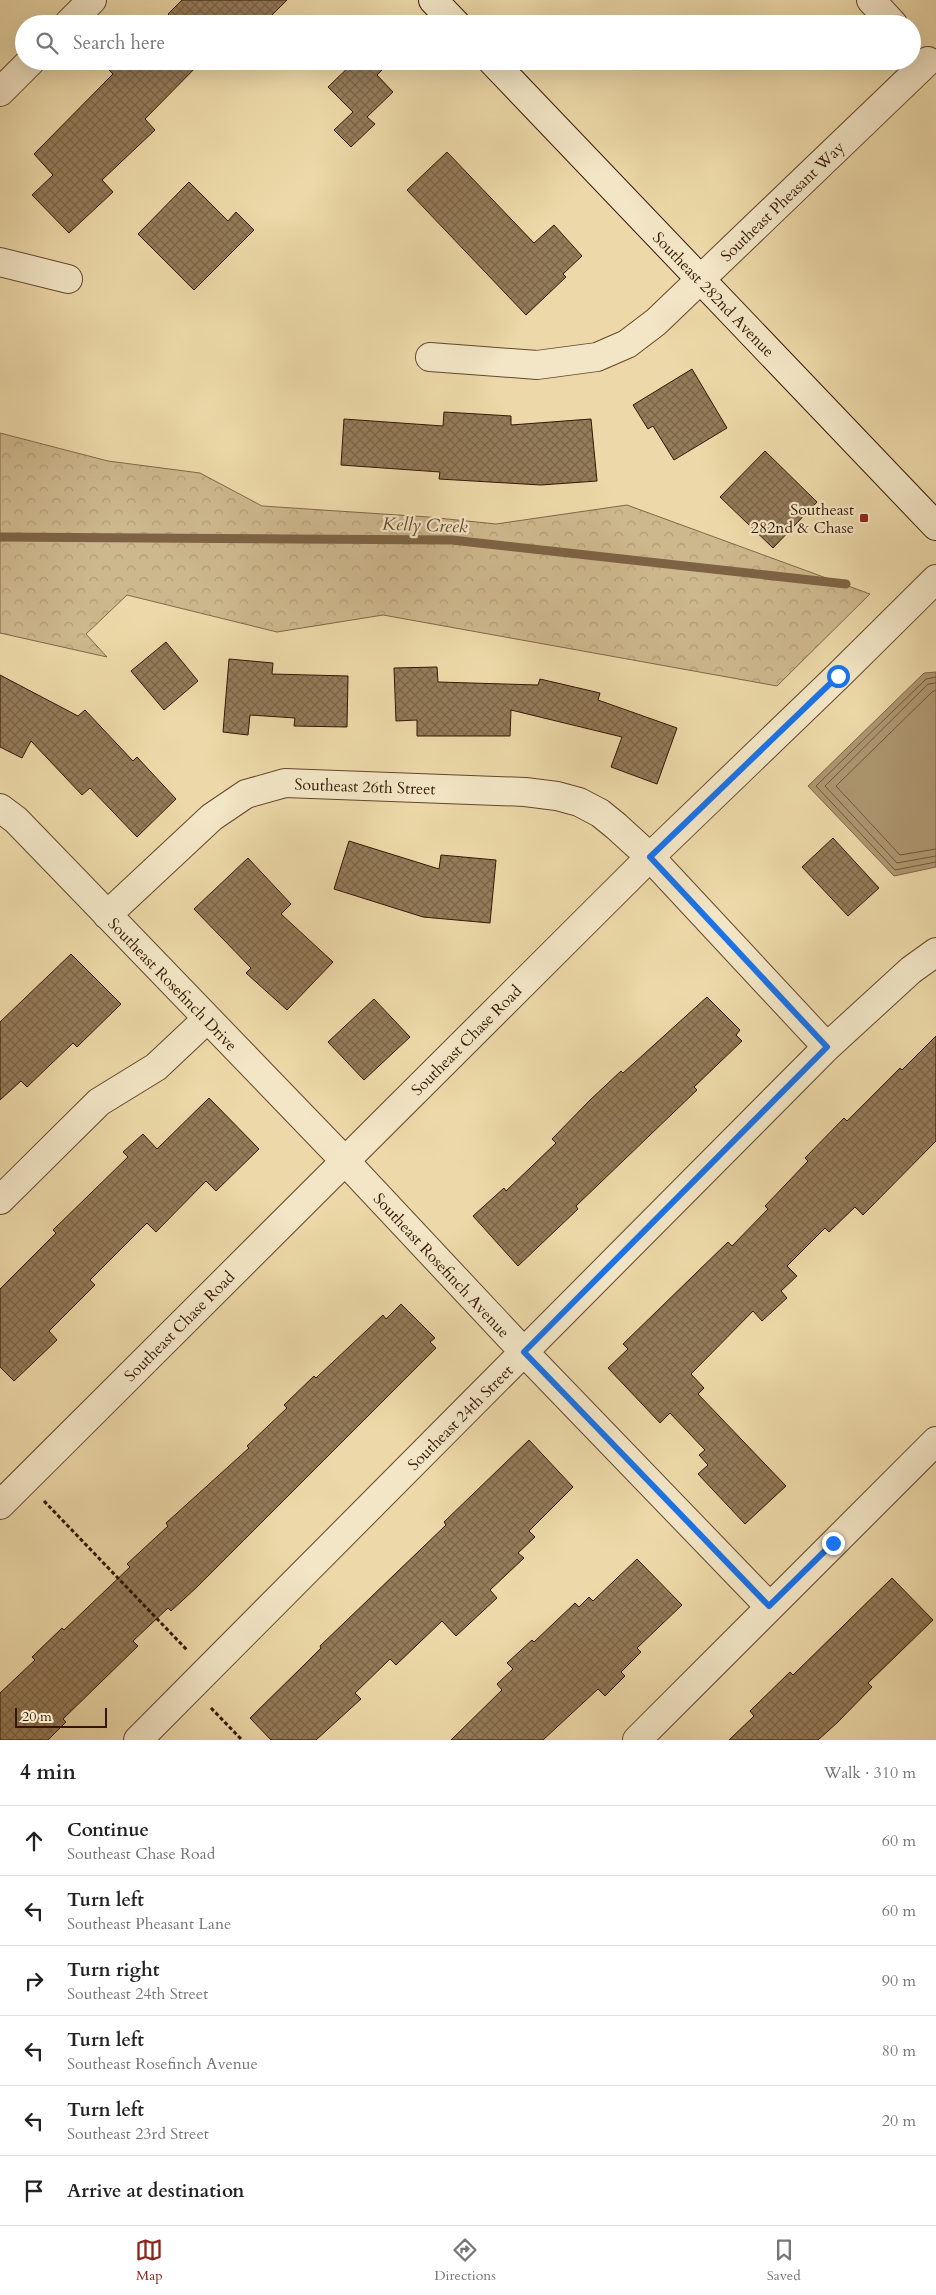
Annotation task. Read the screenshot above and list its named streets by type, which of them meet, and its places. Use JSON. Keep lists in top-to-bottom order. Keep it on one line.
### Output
{"streets":{"street":["Southeast Pheasant Way","Southeast 282nd Avenue","Southeast 26th Street","Southeast Rosefinch Drive","Southeast Chase Road","Southeast Rosefinch Avenue","Southeast 24th Street"]},"crossings":[["Southeast Pheasant Way","Southeast 282nd Avenue"],["Southeast 26th Street","Southeast Rosefinch Drive"],["Southeast 26th Street","Southeast Chase Road"],["Southeast 26th Street","Southeast 24th Street"],["Southeast Rosefinch Drive","Southeast Chase Road"],["Southeast Rosefinch Drive","Southeast Rosefinch Avenue"],["Southeast Chase Road","Southeast Rosefinch Avenue"],["Southeast Rosefinch Avenue","Southeast 24th Street"]],"water":["Kelly Creek"],"places":{"transit":["Southeast 282nd & Chase"]},"scale_bar":"20 m","page":{"search":"Search here","scale":"20 m","heading":["4 min","Walk · 310 m"],"list":[["Continue","Southeast Chase Road","60 m"],["Turn left","Southeast Pheasant Lane","60 m"],["Turn right","Southeast 24th Street","90 m"],["Turn left","Southeast Rosefinch Avenue","80 m"],["Turn left","Southeast 23rd Street","20 m"],"Arrive at destination"],"nav":["Map","Directions","Saved"]}}
